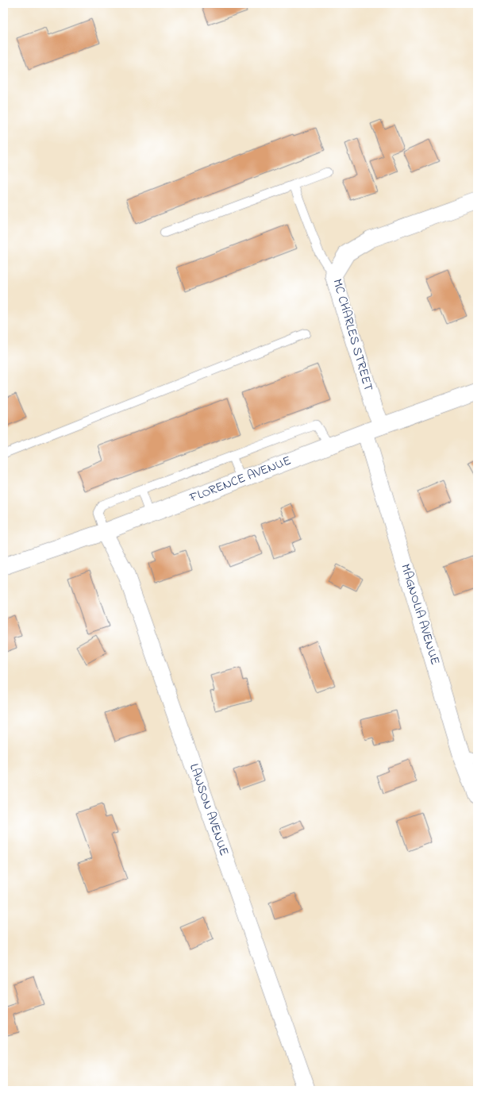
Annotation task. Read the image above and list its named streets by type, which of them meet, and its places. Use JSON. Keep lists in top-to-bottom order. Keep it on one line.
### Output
{"streets":{"street":["MC CHARLES STREET","FLORENCE AVENUE","MAGNOLIA AVENUE","LAWSON AVENUE"]},"crossings":[["MC CHARLES STREET","FLORENCE AVENUE"],["FLORENCE AVENUE","MAGNOLIA AVENUE"],["FLORENCE AVENUE","LAWSON AVENUE"]]}
